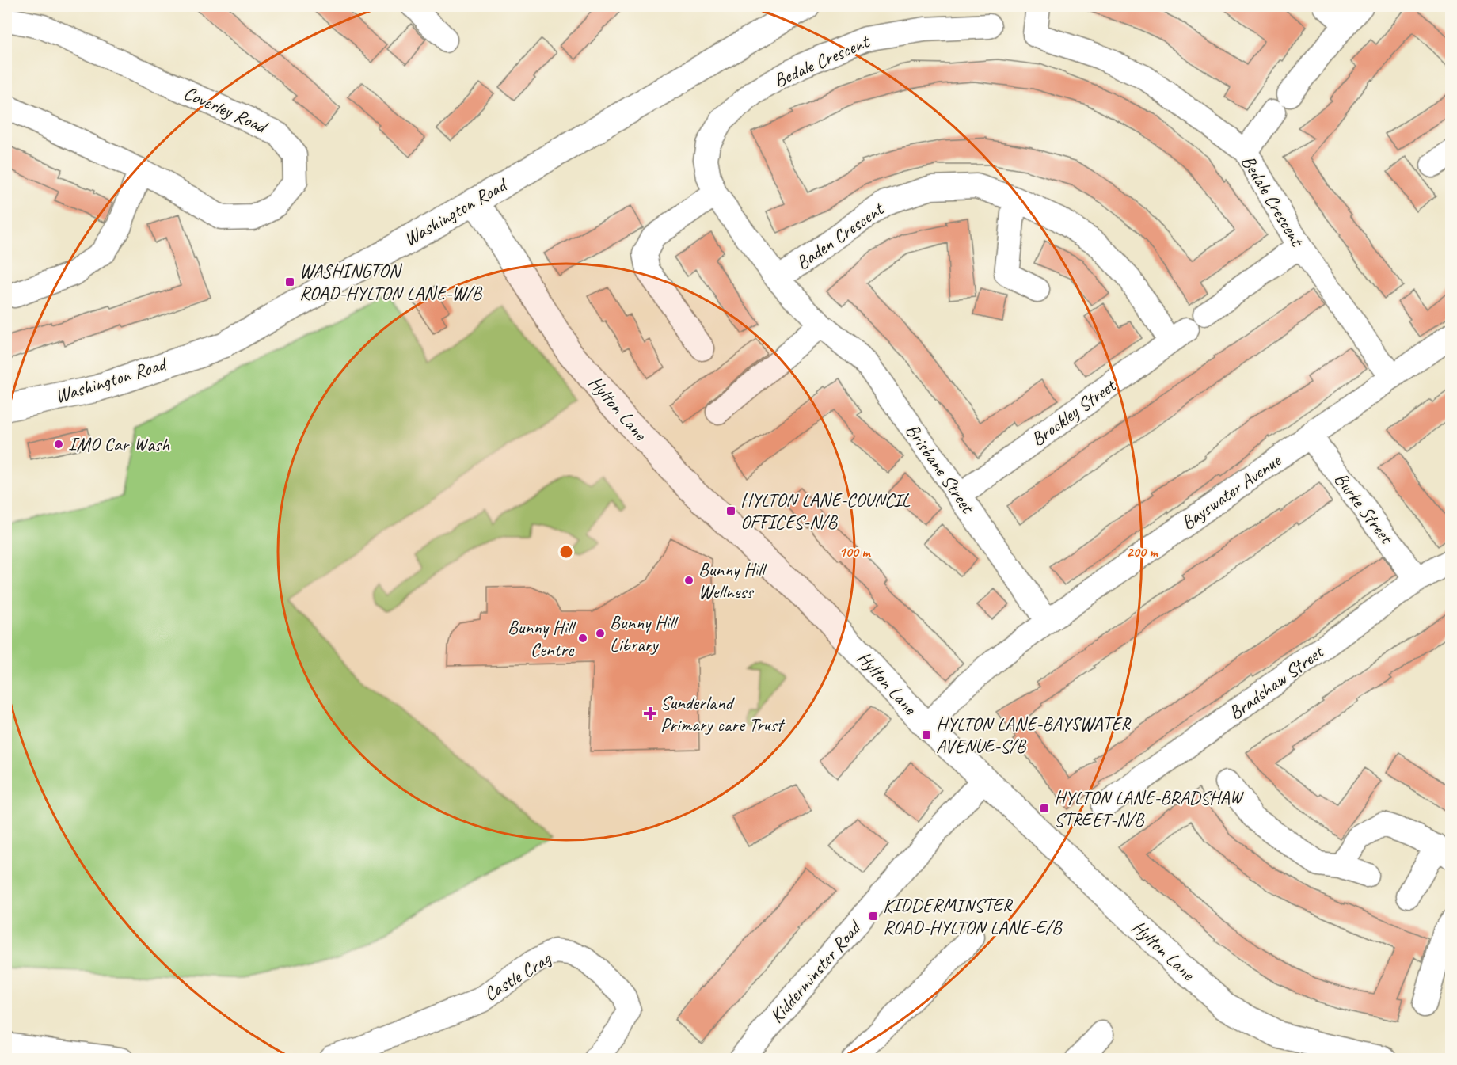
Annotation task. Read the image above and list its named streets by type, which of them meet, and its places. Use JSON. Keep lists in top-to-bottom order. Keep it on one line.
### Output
{"streets":{"street":["Bedale Crescent","Coverley Road","Washington Road","Baden Crescent","Hylton Lane","Brockley Street","Brisbane Street","Bayswater Avenue","Burke Street","Bradshaw Street","Kidderminster Road","Castle Crag"]},"crossings":[["Bedale Crescent","Brisbane Street"],["Bedale Crescent","Bayswater Avenue"],["Washington Road","Hylton Lane"],["Baden Crescent","Brockley Street"],["Baden Crescent","Brisbane Street"],["Hylton Lane","Bayswater Avenue"],["Hylton Lane","Kidderminster Road"],["Brockley Street","Brisbane Street"],["Brisbane Street","Bayswater Avenue"],["Bayswater Avenue","Burke Street"],["Burke Street","Bradshaw Street"]],"places":{"transit":["WASHINGTON ROAD-HYLTON LANE-W/B","HYLTON LANE-COUNCIL OFFICES-N/B","HYLTON LANE-BAYSWATER AVENUE-S/B","HYLTON LANE-BRADSHAW STREET-N/B","KIDDERMINSTER ROAD-HYLTON LANE-E/B"],"other":["IMO Car Wash","Bunny Hill Wellness","Bunny Hill Library","Bunny Hill Centre"],"health":["Sunderland Primary care Trust"]},"rings":["100 m","200 m"]}
